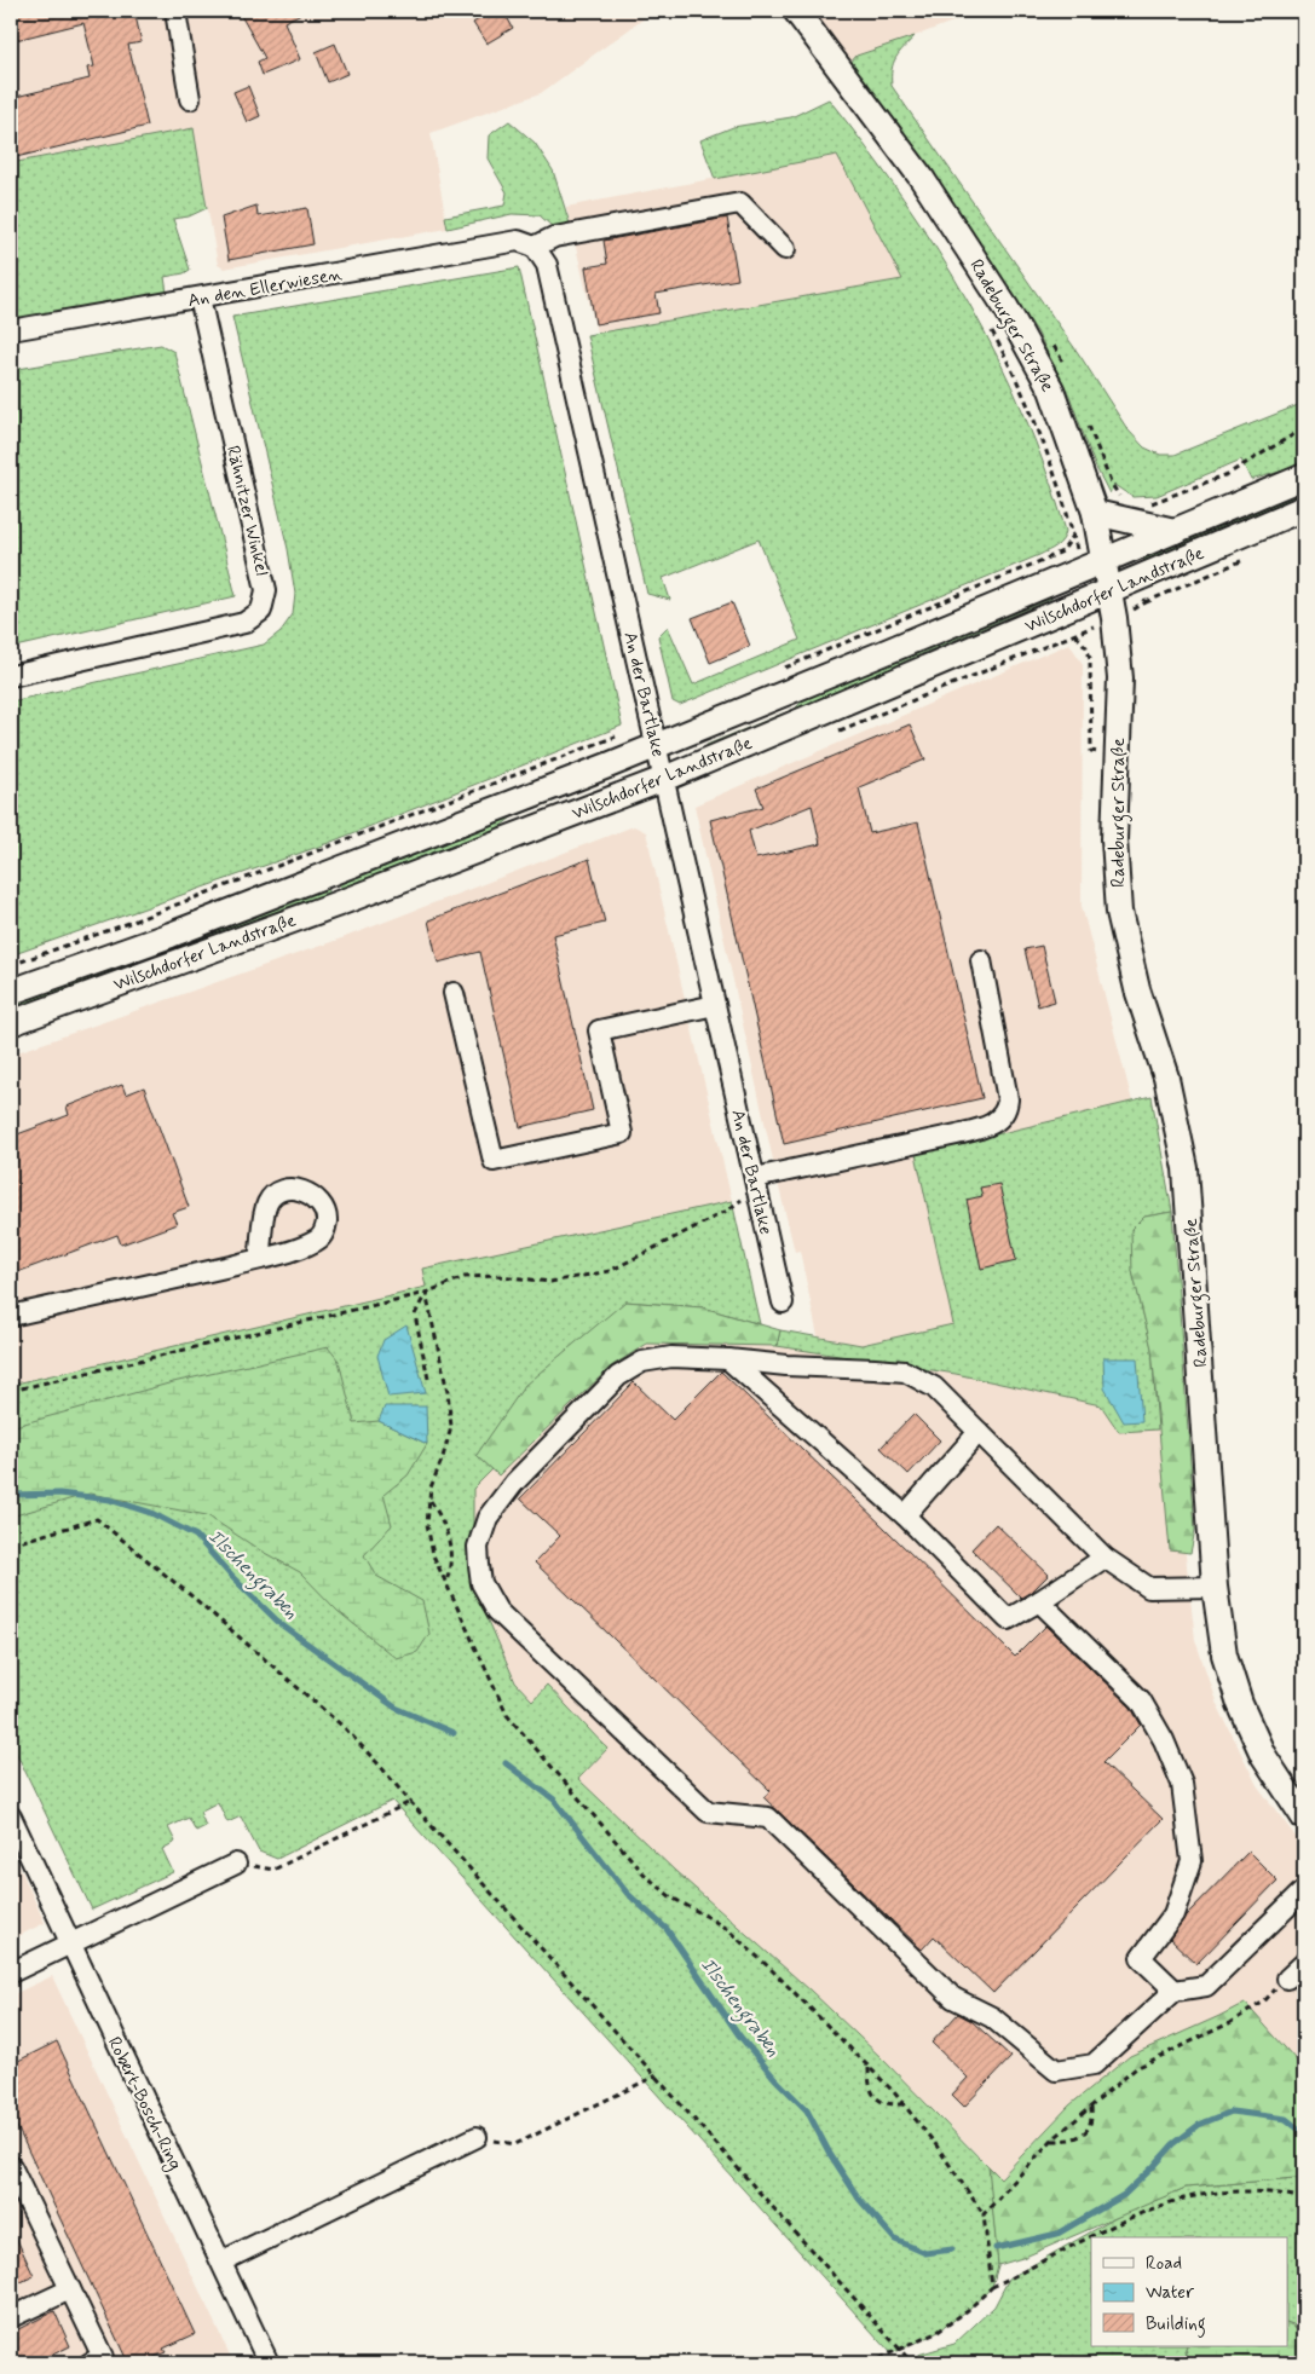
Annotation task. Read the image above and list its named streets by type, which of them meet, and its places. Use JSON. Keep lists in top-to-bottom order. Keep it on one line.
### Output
{"streets":{"main road":["Radeburger Straße","Wilschdorfer Landstraße"],"street":["An den Ellerwiesen","Rähnitzer Winkel","An der Bartlake","Robert-Bosch-Ring"]},"crossings":[["An den Ellerwiesen","Rähnitzer Winkel"],["An den Ellerwiesen","An der Bartlake"],["Radeburger Straße","Wilschdorfer Landstraße"],["Wilschdorfer Landstraße","An der Bartlake"]],"water":["Ilschengraben"],"legend":["Road","Water","Building"]}
